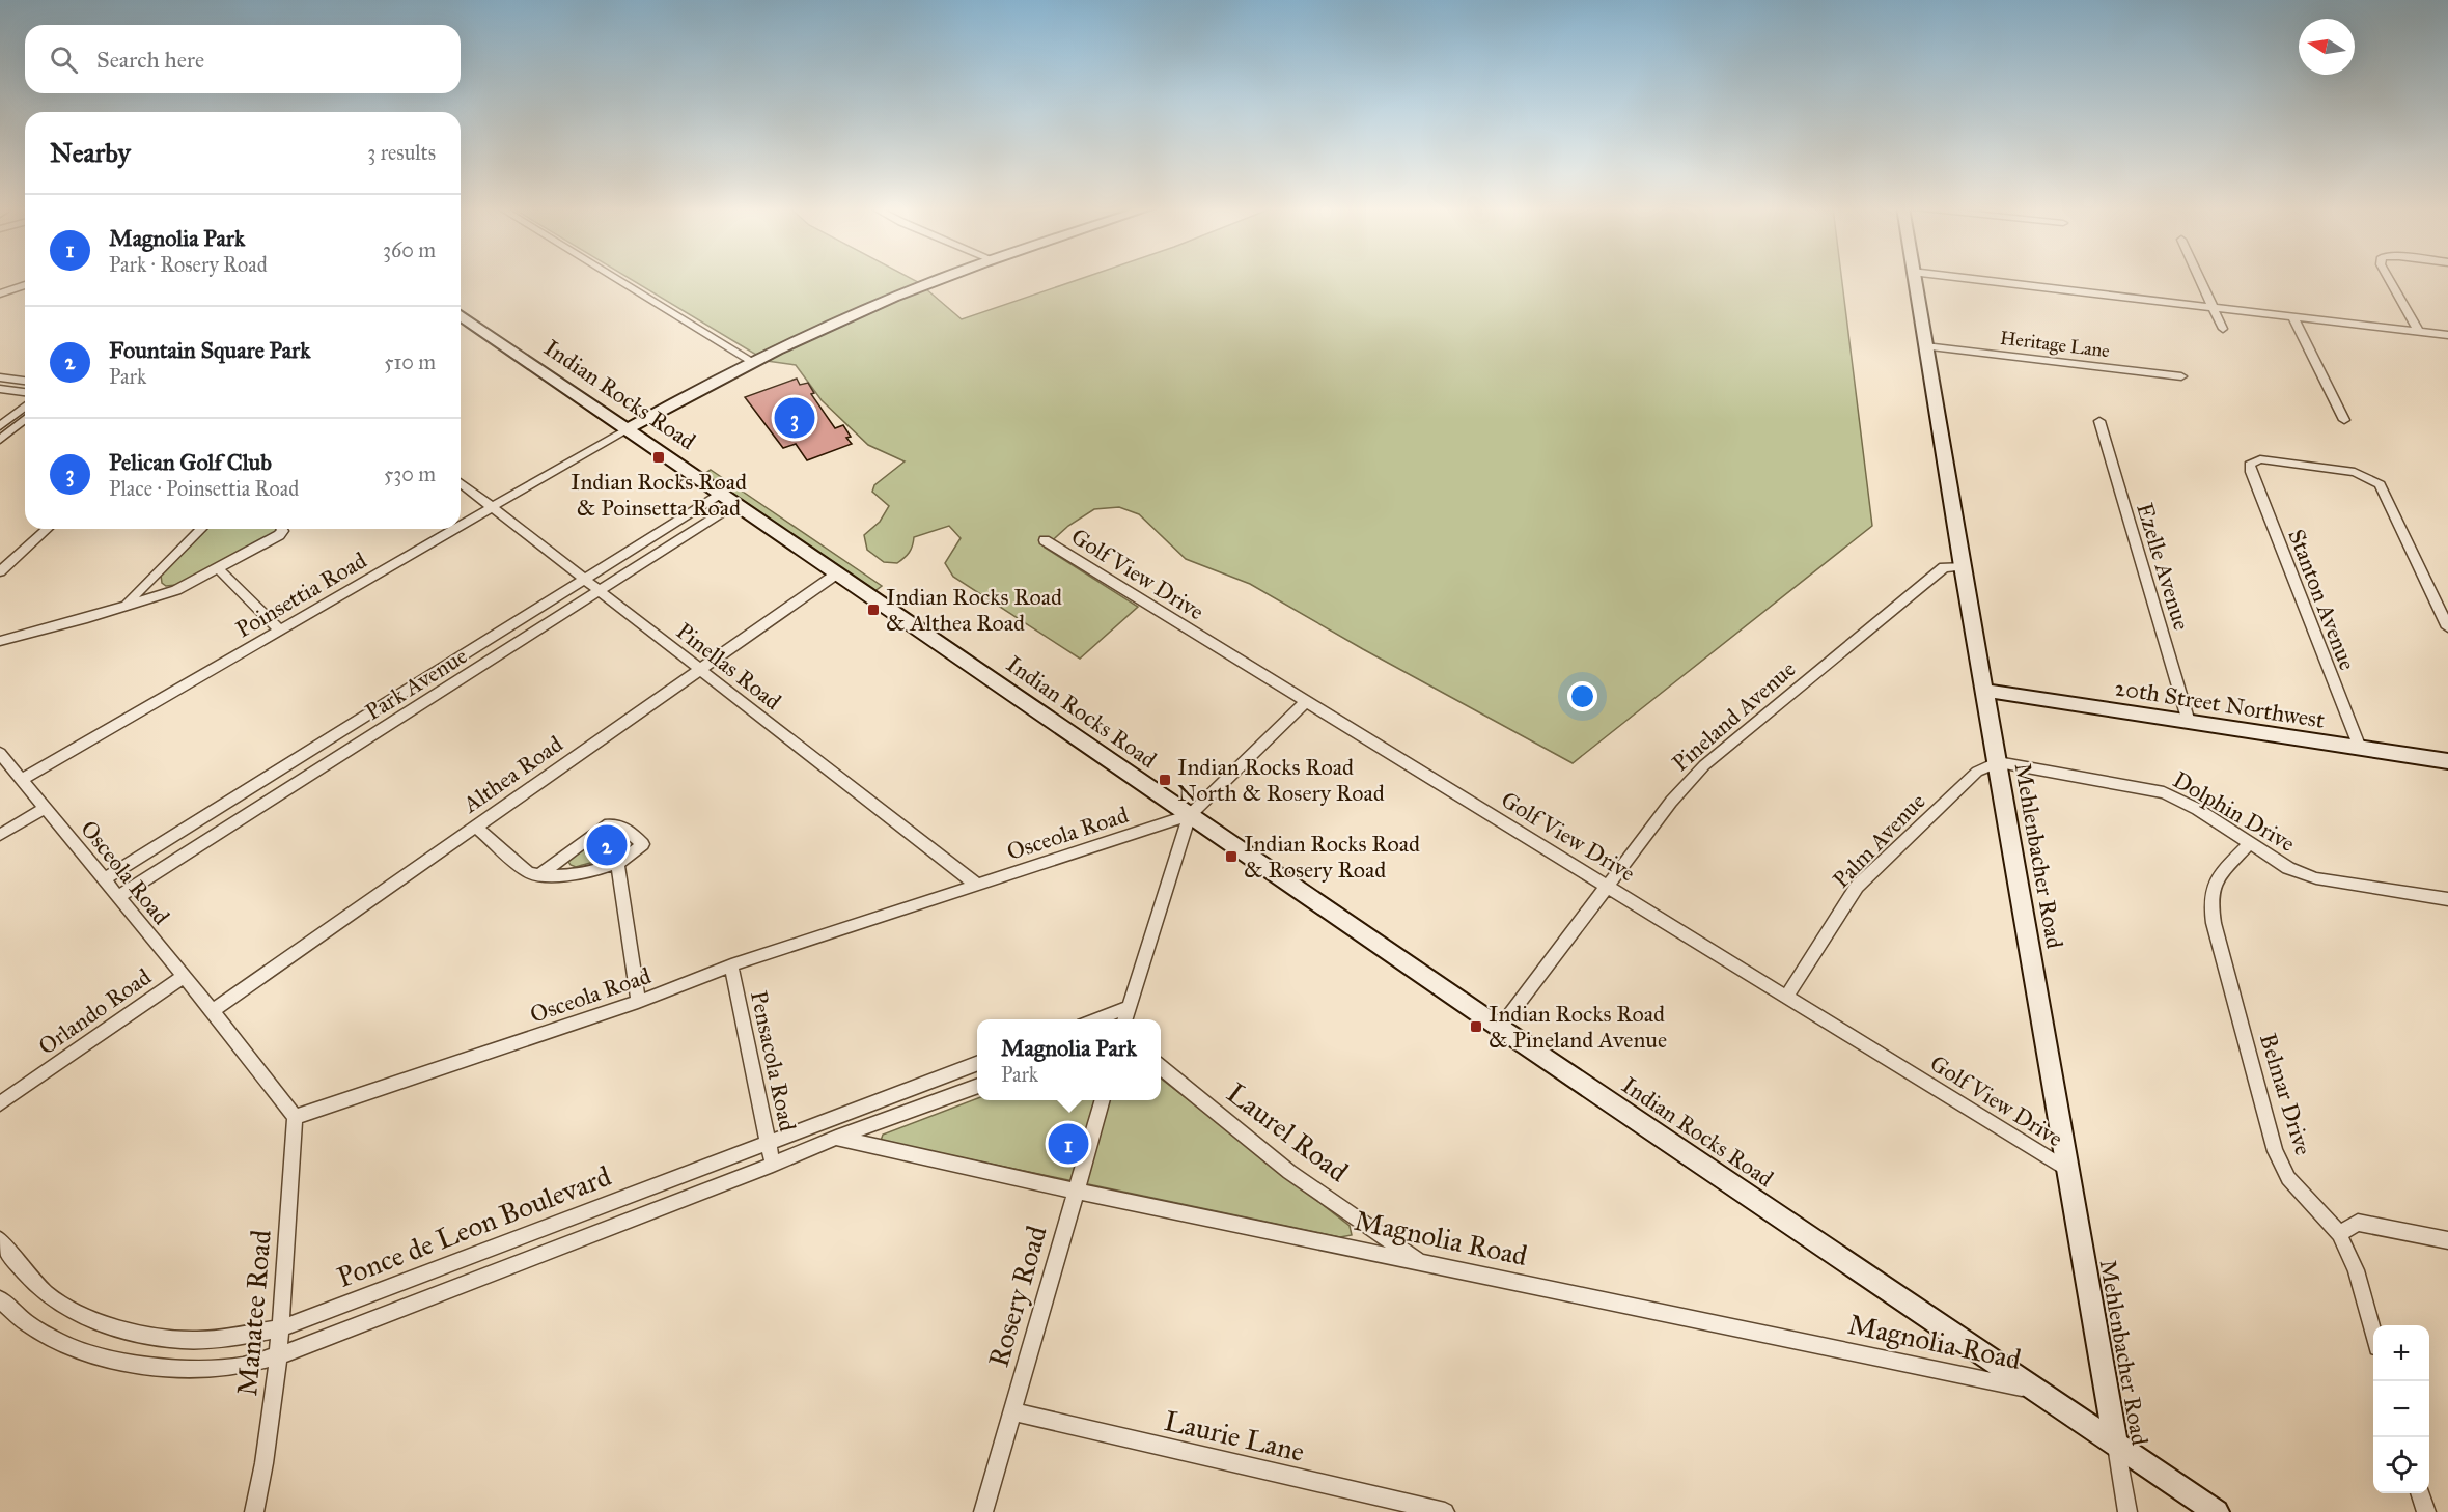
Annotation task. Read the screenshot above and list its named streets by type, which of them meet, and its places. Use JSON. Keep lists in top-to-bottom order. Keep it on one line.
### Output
{"streets":{"street":["Heritage Lane","Indian Rocks Road","Ezelle Avenue","Golf View Drive","Poinsettia Road","Stanton Avenue","Pinellas Road","Park Avenue","20th Street Northwest","Pineland Avenue","Althea Road","Dolphin Drive","Osceola Road","Palm Avenue","Mehlenbacher Road","Orlando Road","Pensacola Road","Belmar Drive","Laurel Road","Ponce de Leon Boulevard","Magnolia Road","Rosery Road","Manatee Road","Laurie Lane"]},"crossings":[["Heritage Lane","Mehlenbacher Road"],["Indian Rocks Road","Poinsettia Road"],["Indian Rocks Road","Park Avenue"],["Indian Rocks Road","Pineland Avenue"],["Indian Rocks Road","Althea Road"],["Indian Rocks Road","Osceola Road"],["Indian Rocks Road","Mehlenbacher Road"],["Indian Rocks Road","Magnolia Road"],["Ezelle Avenue","20th Street Northwest"],["Golf View Drive","Pineland Avenue"],["Golf View Drive","Osceola Road"],["Golf View Drive","Palm Avenue"],["Golf View Drive","Mehlenbacher Road"],["Poinsettia Road","Pinellas Road"],["Poinsettia Road","Osceola Road"],["Stanton Avenue","20th Street Northwest"],["Pinellas Road","Park Avenue"],["Pinellas Road","Althea Road"],["Pinellas Road","Osceola Road"],["Park Avenue","Osceola Road"],["20th Street Northwest","Mehlenbacher Road"],["Pineland Avenue","Mehlenbacher Road"],["Althea Road","Osceola Road"],["Dolphin Drive","Palm Avenue"],["Dolphin Drive","Mehlenbacher Road"],["Dolphin Drive","Belmar Drive"],["Osceola Road","Orlando Road"],["Osceola Road","Pensacola Road"],["Osceola Road","Manatee Road"],["Palm Avenue","Mehlenbacher Road"],["Pensacola Road","Ponce de Leon Boulevard"],["Laurel Road","Magnolia Road"],["Ponce de Leon Boulevard","Magnolia Road"],["Ponce de Leon Boulevard","Manatee Road"],["Magnolia Road","Rosery Road"],["Rosery Road","Laurie Lane"]],"places":{"transit":["Indian Rocks Road & Poinsetta Road","Indian Rocks Road & Althea Road","Indian Rocks Road North & Rosery Road","Indian Rocks Road & Rosery Road","Indian Rocks Road & Pineland Avenue"]},"north":"left","page":{"search":"Search here","heading":["Nearby","3 results"],"list":[{"mark":"1","name":"Magnolia Park","note":"Park · Rosery Road","value":"360 m"},{"mark":"2","name":"Fountain Square Park","note":"Park","value":"510 m"},{"mark":"3","name":"Pelican Golf Club","note":"Place · Poinsettia Road","value":"530 m"}],"pins":["3","2","1"],"popup":["Magnolia Park","Park"],"map_buttons":["+","−"]}}
